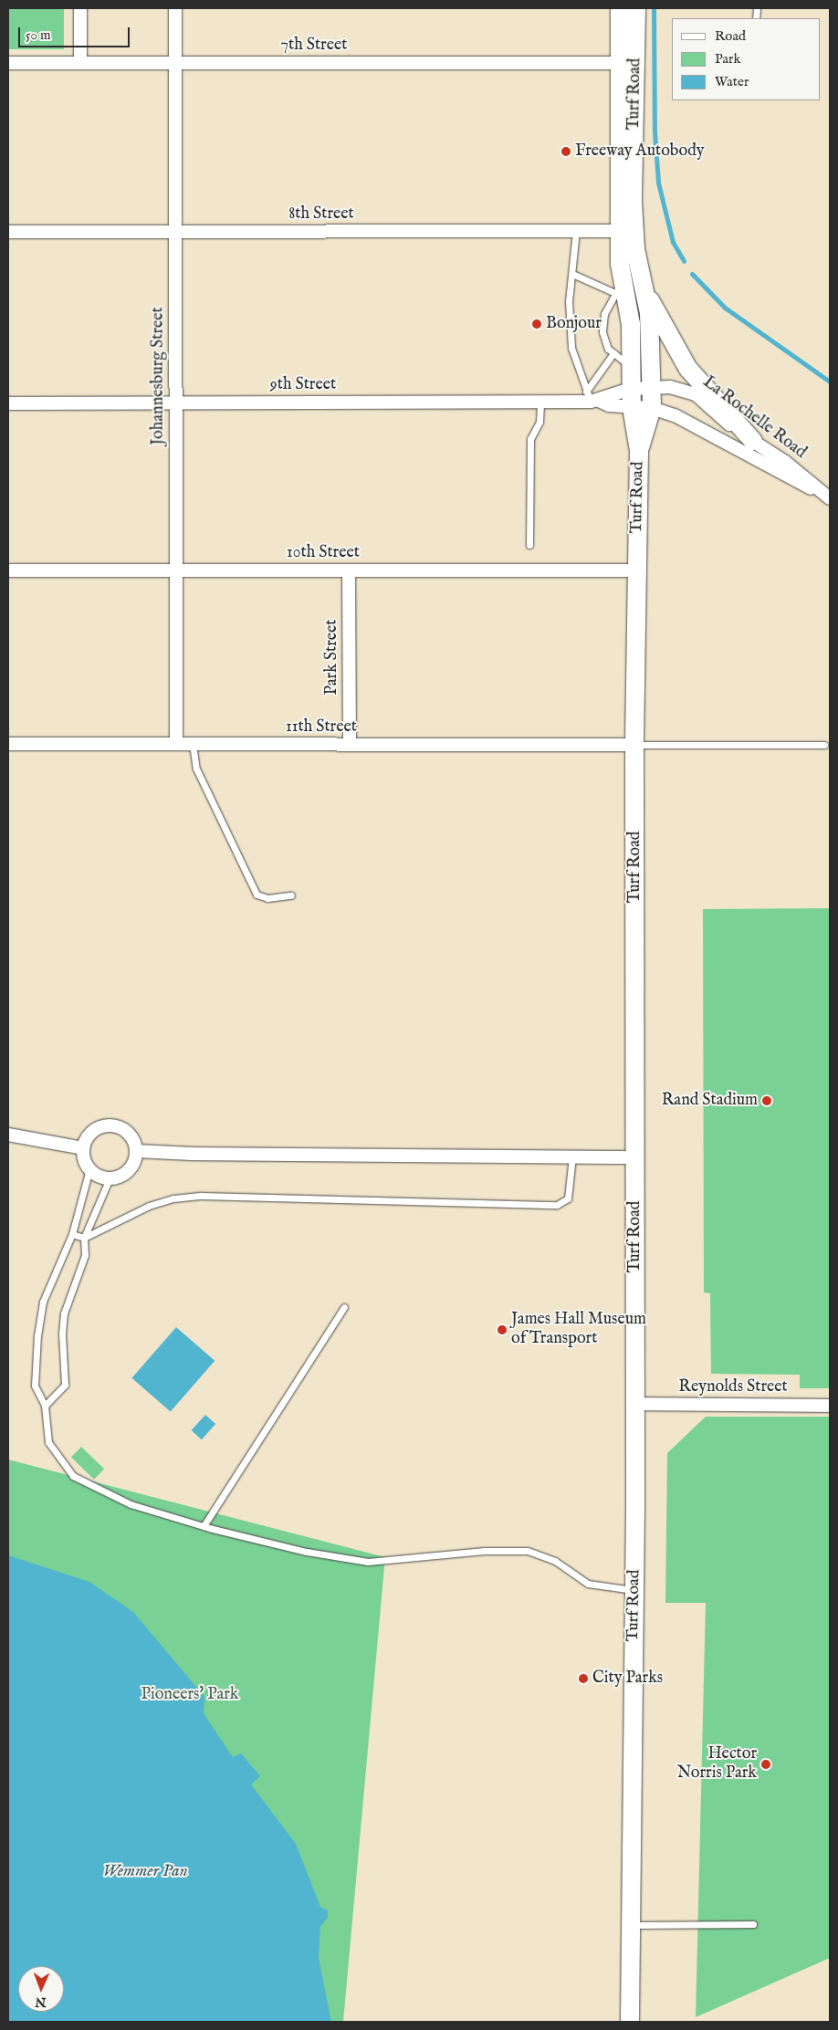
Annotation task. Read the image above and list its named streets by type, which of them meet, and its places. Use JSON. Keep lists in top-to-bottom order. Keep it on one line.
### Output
{"streets":{"main road":["Turf Road"],"street":["7th Street","8th Street","Johannesburg Street","9th Street","La Rochelle Road","10th Street","Park Street","11th Street","Reynolds Street"]},"crossings":[["7th Street","Turf Road"],["7th Street","Johannesburg Street"],["Turf Road","8th Street"],["Turf Road","9th Street"],["Turf Road","La Rochelle Road"],["Turf Road","10th Street"],["Turf Road","11th Street"],["Turf Road","Reynolds Street"],["8th Street","Johannesburg Street"],["Johannesburg Street","9th Street"],["Johannesburg Street","10th Street"],["Johannesburg Street","11th Street"],["9th Street","La Rochelle Road"],["10th Street","Park Street"],["Park Street","11th Street"]],"water":["Wemmer Pan"],"parks":["Pioneers' Park"],"places":["Freeway Autobody","Bonjour","Rand Stadium","James Hall Museum of Transport","City Parks","Hector Norris Park"],"legend":["Road","Park","Water"],"scale_bar":"50 m","north":"bottom"}
